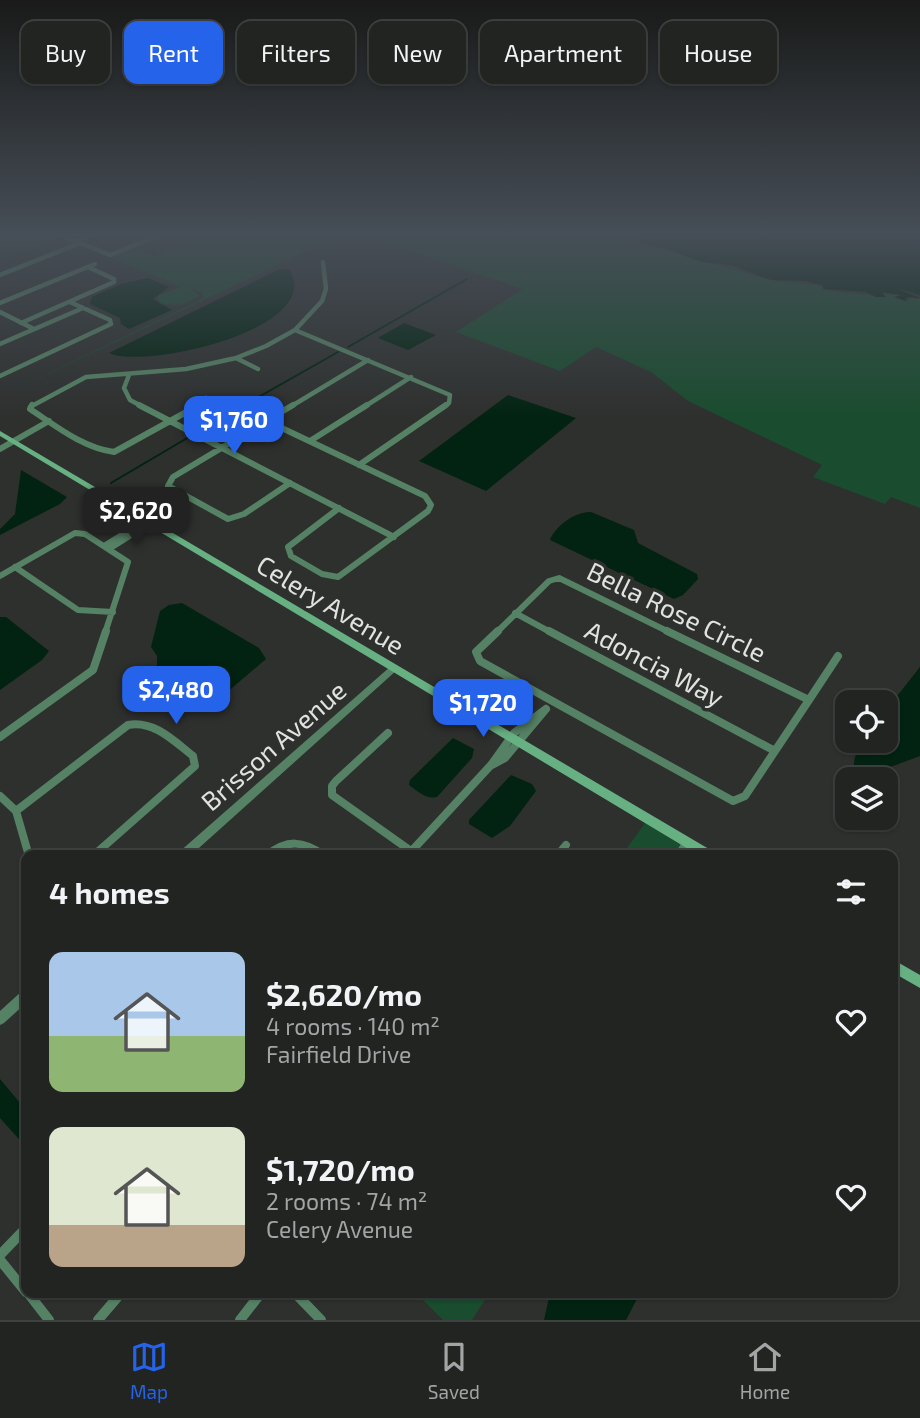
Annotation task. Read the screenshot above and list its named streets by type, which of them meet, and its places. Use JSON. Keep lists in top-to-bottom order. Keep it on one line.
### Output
{"streets":{"main road":["Celery Avenue"],"street":["Bella Rose Circle","Adoncia Way","Brisson Avenue"]},"crossings":[["Celery Avenue","Brisson Avenue"],["Bella Rose Circle","Adoncia Way"]],"page":{"chip":["Buy","Rent","Filters","New","Apartment","House"],"price":["$1,760","$2,620","$2,480","$1,720"],"heading":"4 homes","list":[{"name":"$2,620/mo","note":"4 rooms · 140 m² · Fairfield Drive"},{"name":"$1,720/mo","note":"2 rooms · 74 m² · Celery Avenue"}],"tabs":["Map","Saved","Home"]}}
